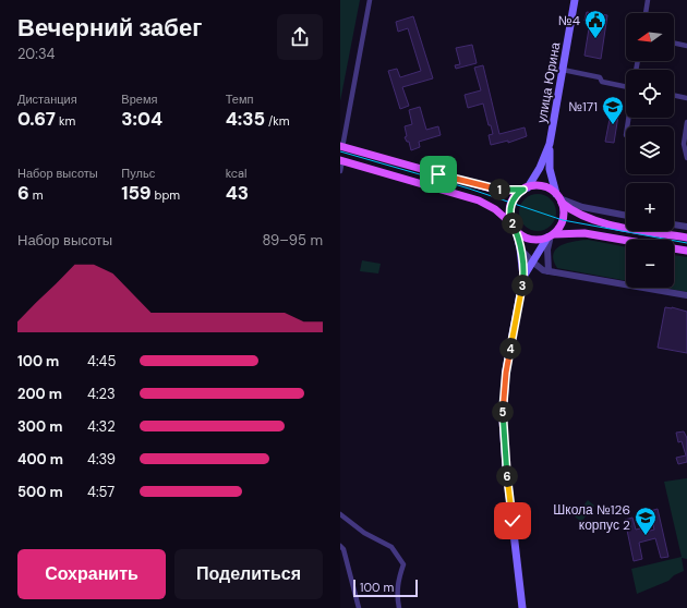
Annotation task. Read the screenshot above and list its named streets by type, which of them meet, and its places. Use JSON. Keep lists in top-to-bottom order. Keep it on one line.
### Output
{"streets":{"main road":["улица Юрина"]},"places":{"public building":["№4"],"school or university":["№171","Школа №126 корпус 2"]},"scale_bar":"100 m","north":"left","page":{"heading":["Вечерний забег","20:34"],"map_buttons":["+","−"],"stats":[["Дистанция","0.67 km"],["Время","3:04"],["Темп","4:35 /km"],["Набор высоты","6 m"],["Пульс","159 bpm"],["kcal","43"]],"pins":["1","2","3","4","5","6"],"chart":["Набор высоты","89–95 m"],"list":[{"name":"100 m","note":"4:45"},{"name":"200 m","note":"4:23"},{"name":"300 m","note":"4:32"},{"name":"400 m","note":"4:39"},{"name":"500 m","note":"4:57"}],"buttons":["Сохранить","Поделиться"],"scale":"100 m"}}
